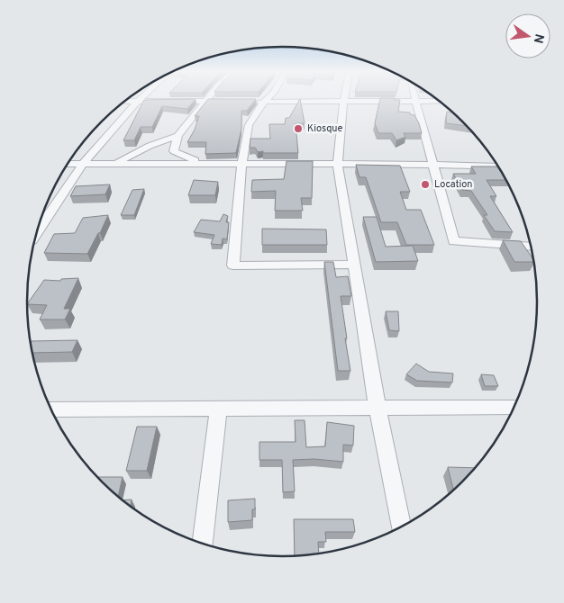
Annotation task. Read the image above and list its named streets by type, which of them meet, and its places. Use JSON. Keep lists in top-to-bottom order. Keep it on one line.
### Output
{"places":["Kiosque","Location"],"north":"right"}
